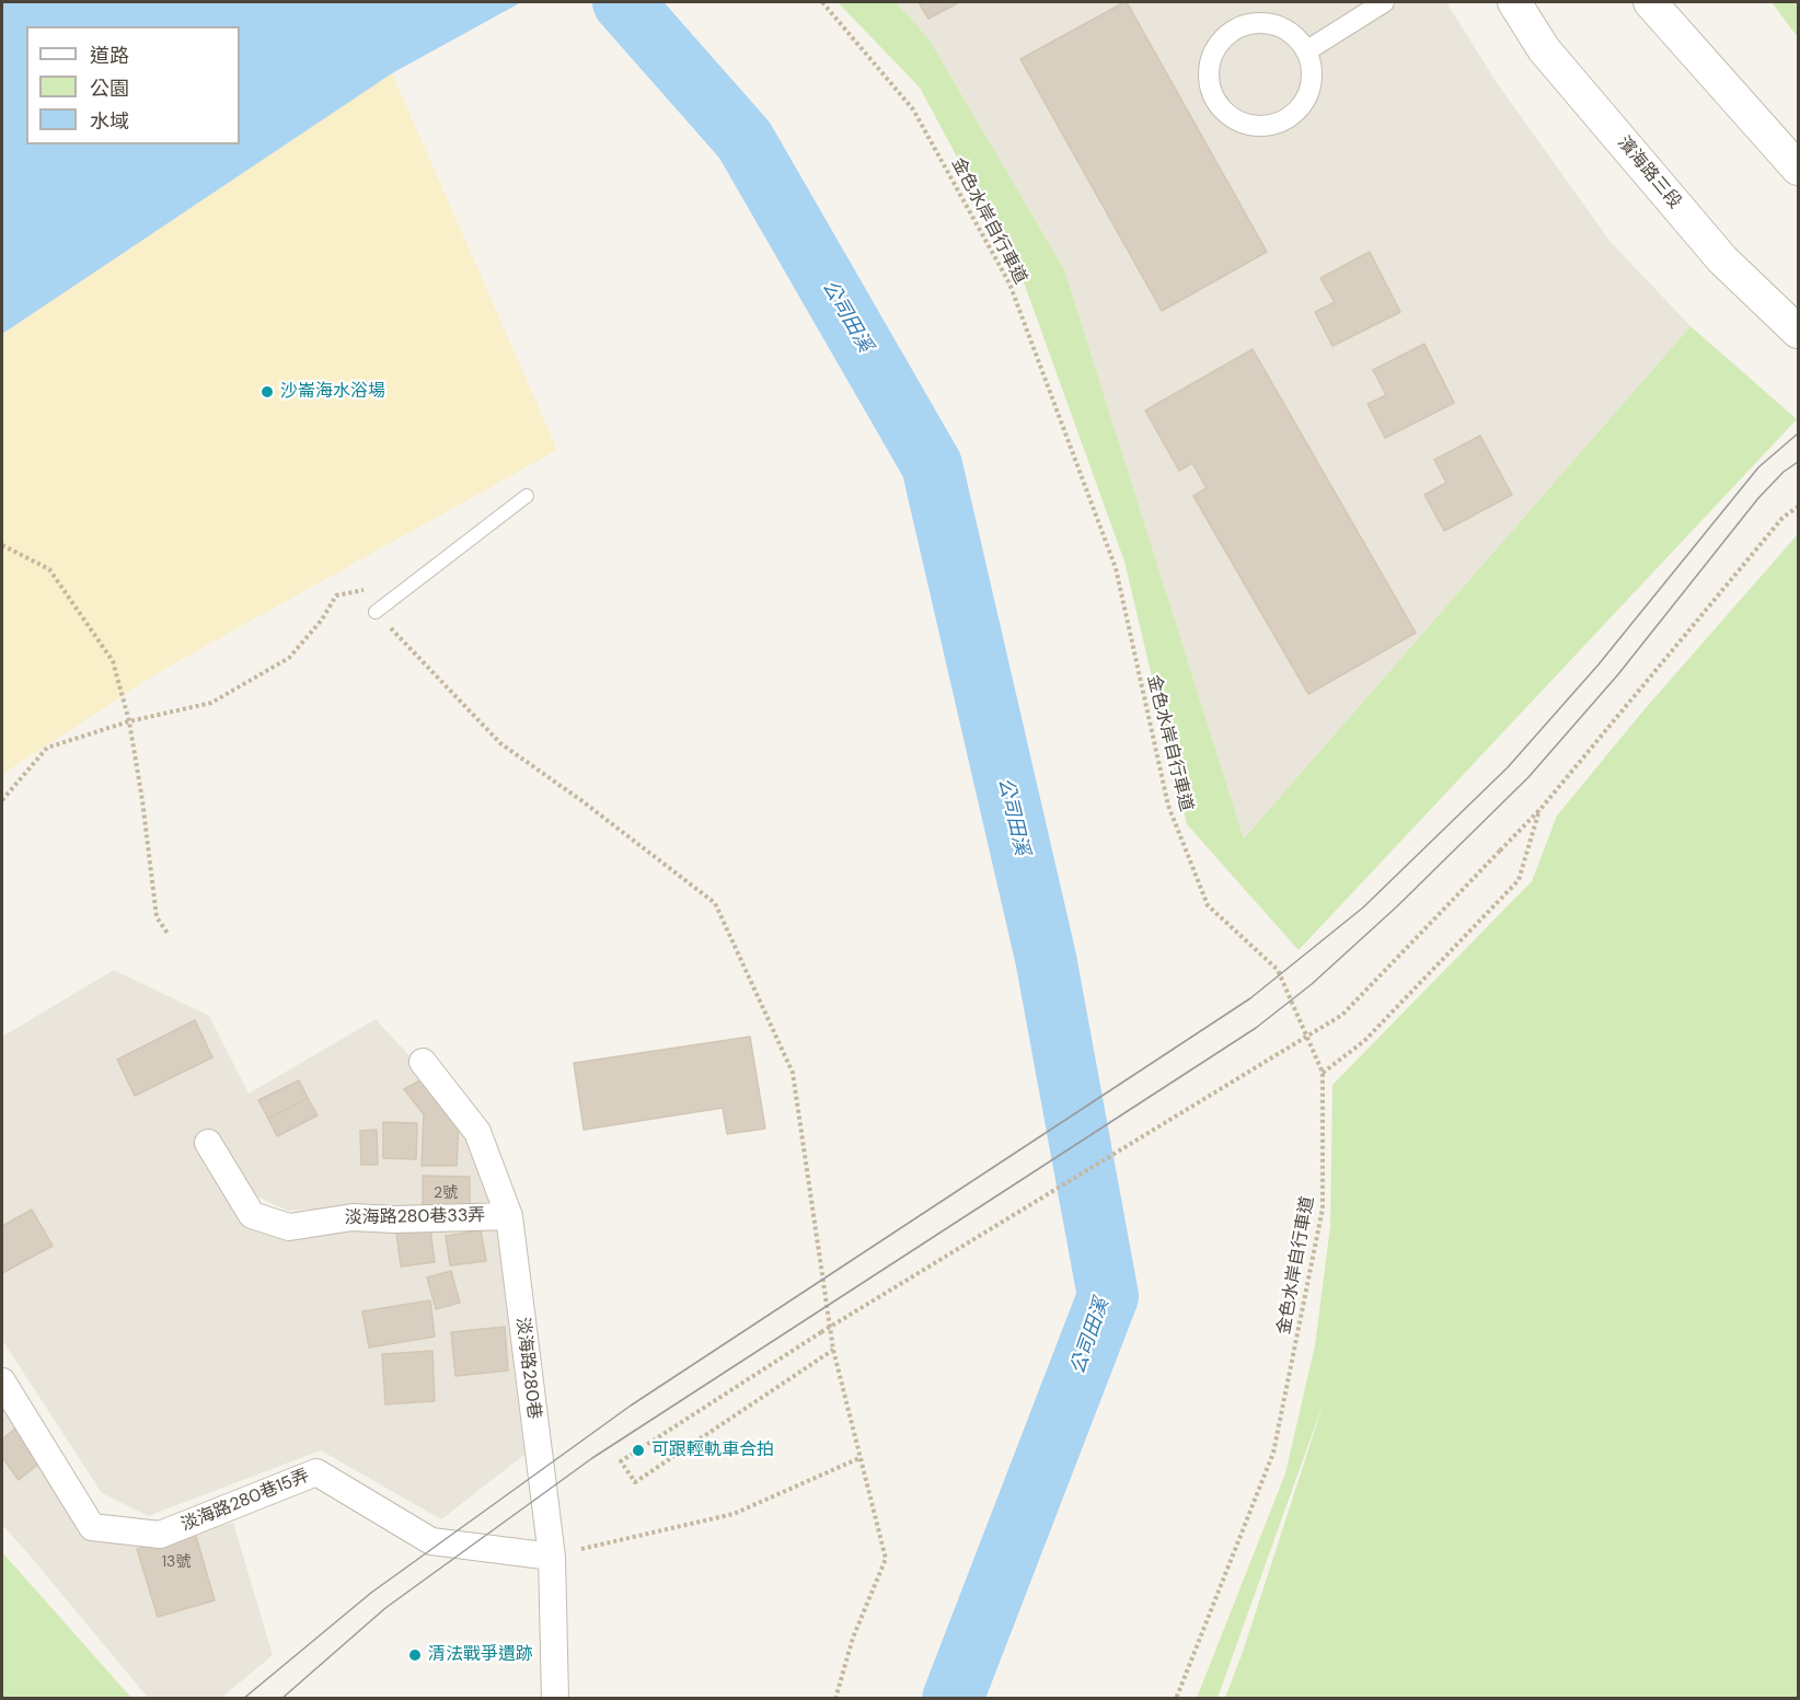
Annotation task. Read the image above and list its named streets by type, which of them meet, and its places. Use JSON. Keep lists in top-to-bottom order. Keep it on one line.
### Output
{"streets":{"street":["濱海路三段","淡海路280巷33弄","淡海路280巷","淡海路280巷15弄"],"path":["金色水岸自行車道"]},"crossings":[["淡海路280巷33弄","淡海路280巷"],["淡海路280巷","淡海路280巷15弄"]],"water":["公司田溪"],"places":["沙崙海水浴場","可跟輕軌車合拍","清法戰爭遺跡"],"house_numbers":["2號","13號"],"legend":["道路","公園","水域"]}
